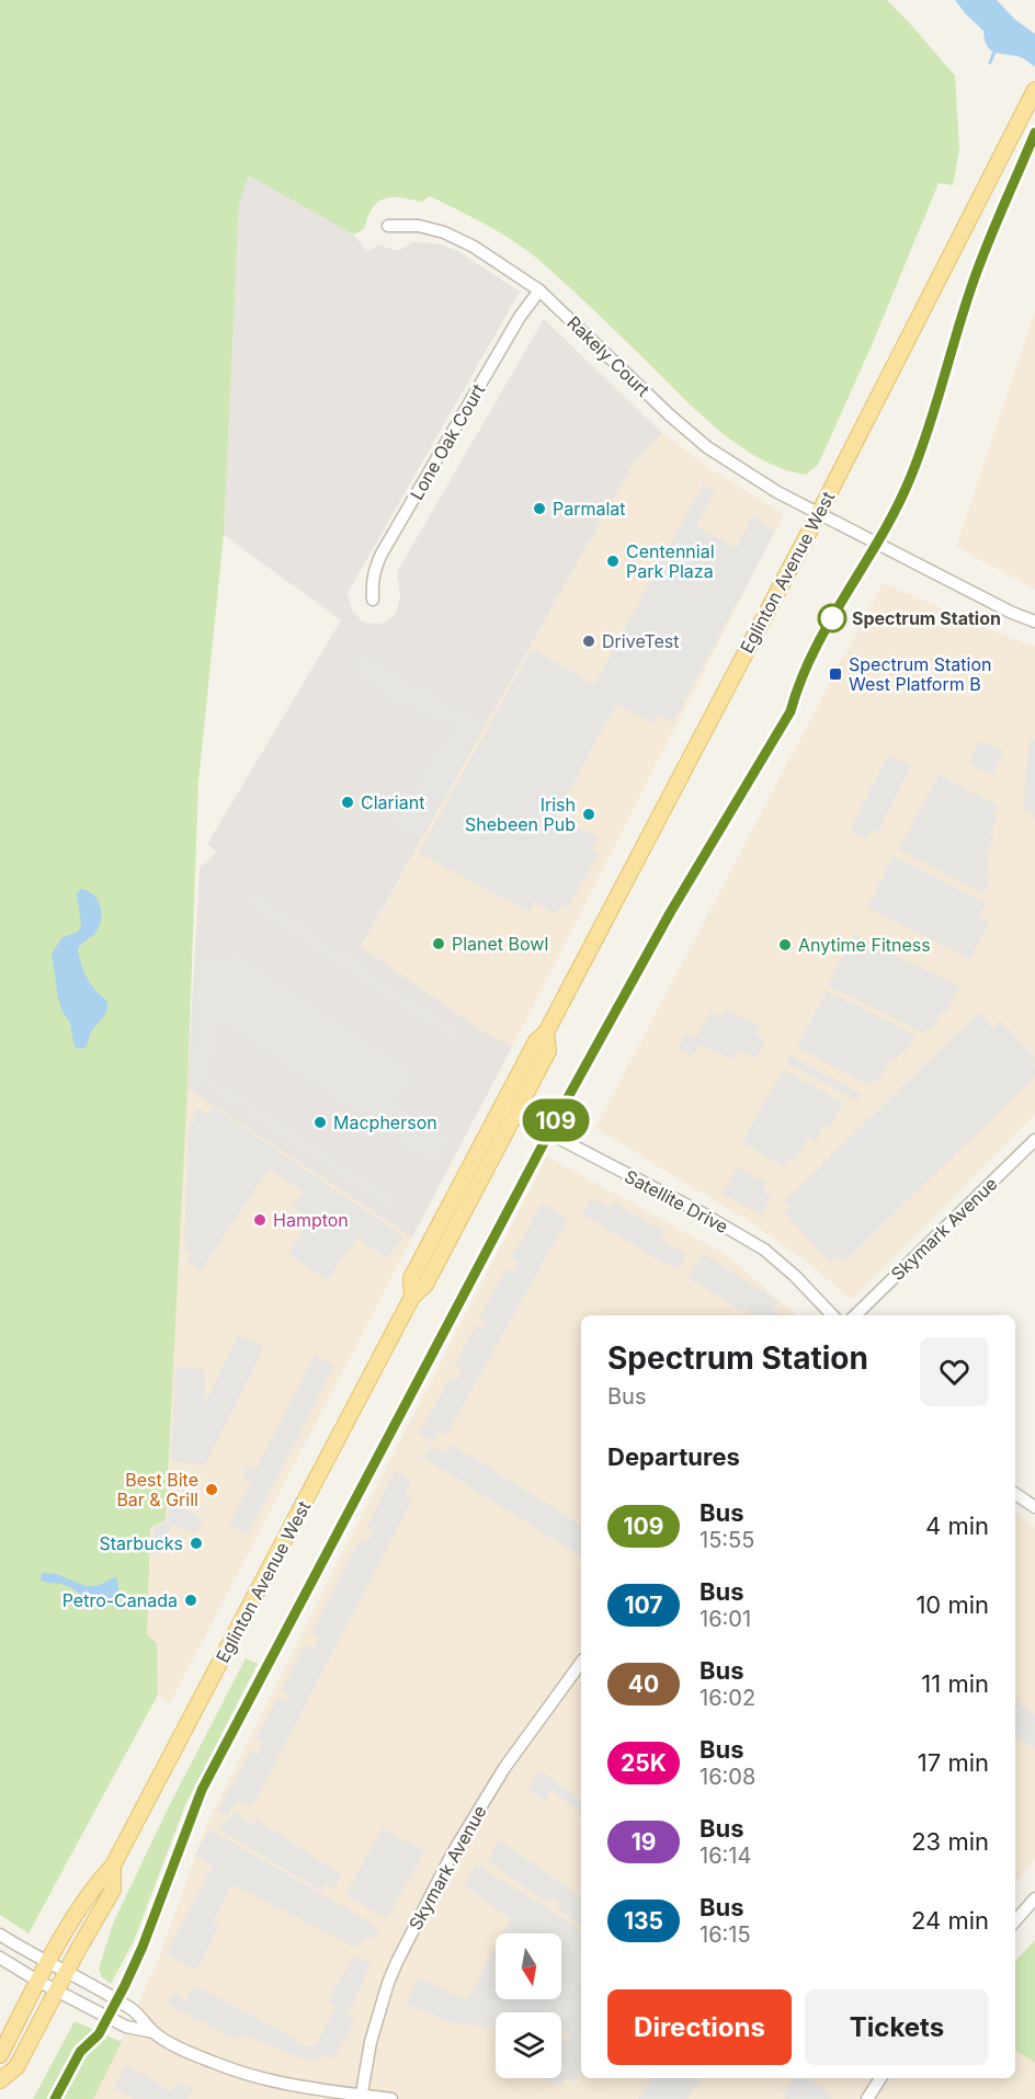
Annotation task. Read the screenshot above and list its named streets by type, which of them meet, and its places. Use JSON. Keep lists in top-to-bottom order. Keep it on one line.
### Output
{"streets":{"main road":["Eglinton Avenue West"],"street":["Rakely Court","Lone Oak Court","Satellite Drive","Skymark Avenue"]},"crossings":[["Rakely Court","Lone Oak Court"],["Rakely Court","Eglinton Avenue West"],["Eglinton Avenue West","Satellite Drive"]],"places":{"other":["Parmalat","Centennial Park Plaza","Spectrum Station","DriveTest","Clariant","Irish Shebeen Pub","Planet Bowl","Anytime Fitness","Macpherson","Hampton","Best Bite Bar & Grill","Starbucks","Petro-Canada"],"transit":["Spectrum Station West Platform B"]},"lines":["bus line 109"],"north":"bottom","page":{"on_map":"109","heading":[["Spectrum Station","Bus"],"Departures"],"list":[{"mark":"109","name":"Bus","note":"15:55","value":"4 min"},{"mark":"107","name":"Bus","note":"16:01","value":"10 min"},{"mark":"40","name":"Bus","note":"16:02","value":"11 min"},{"mark":"25K","name":"Bus","note":"16:08","value":"17 min"},{"mark":"19","name":"Bus","note":"16:14","value":"23 min"},{"mark":"135","name":"Bus","note":"16:15","value":"24 min"}],"buttons":["Directions","Tickets"]}}
